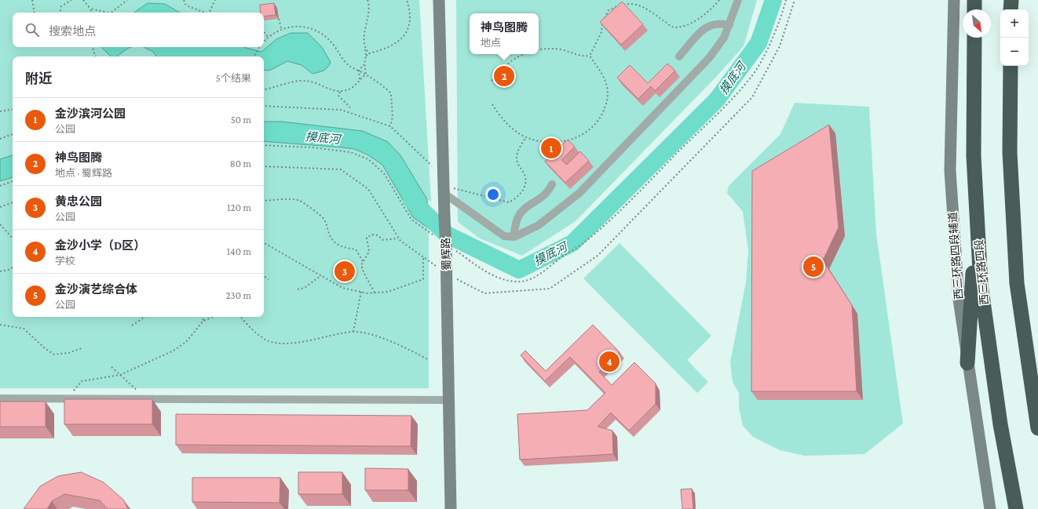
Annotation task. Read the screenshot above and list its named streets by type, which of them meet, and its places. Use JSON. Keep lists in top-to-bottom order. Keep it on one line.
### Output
{"streets":{"highway":["西三环路四段"],"main road":["蜀辉路","西三环路四段辅道"]},"water":["摸底河"],"north":"bottom right","page":{"map_buttons":["+","−"],"search":"搜索地点","popup":["神鸟图腾","地点"],"heading":["附近","5个结果"],"pins":["2","1","5","3","4"],"list":[{"mark":"1","name":"金沙滨河公园","note":"公园","value":"50 m"},{"mark":"2","name":"神鸟图腾","note":"地点 · 蜀辉路","value":"80 m"},{"mark":"3","name":"黄忠公园","note":"公园","value":"120 m"},{"mark":"4","name":"金沙小学（D区）","note":"学校","value":"140 m"},{"mark":"5","name":"金沙演艺综合体","note":"公园","value":"230 m"}]}}
